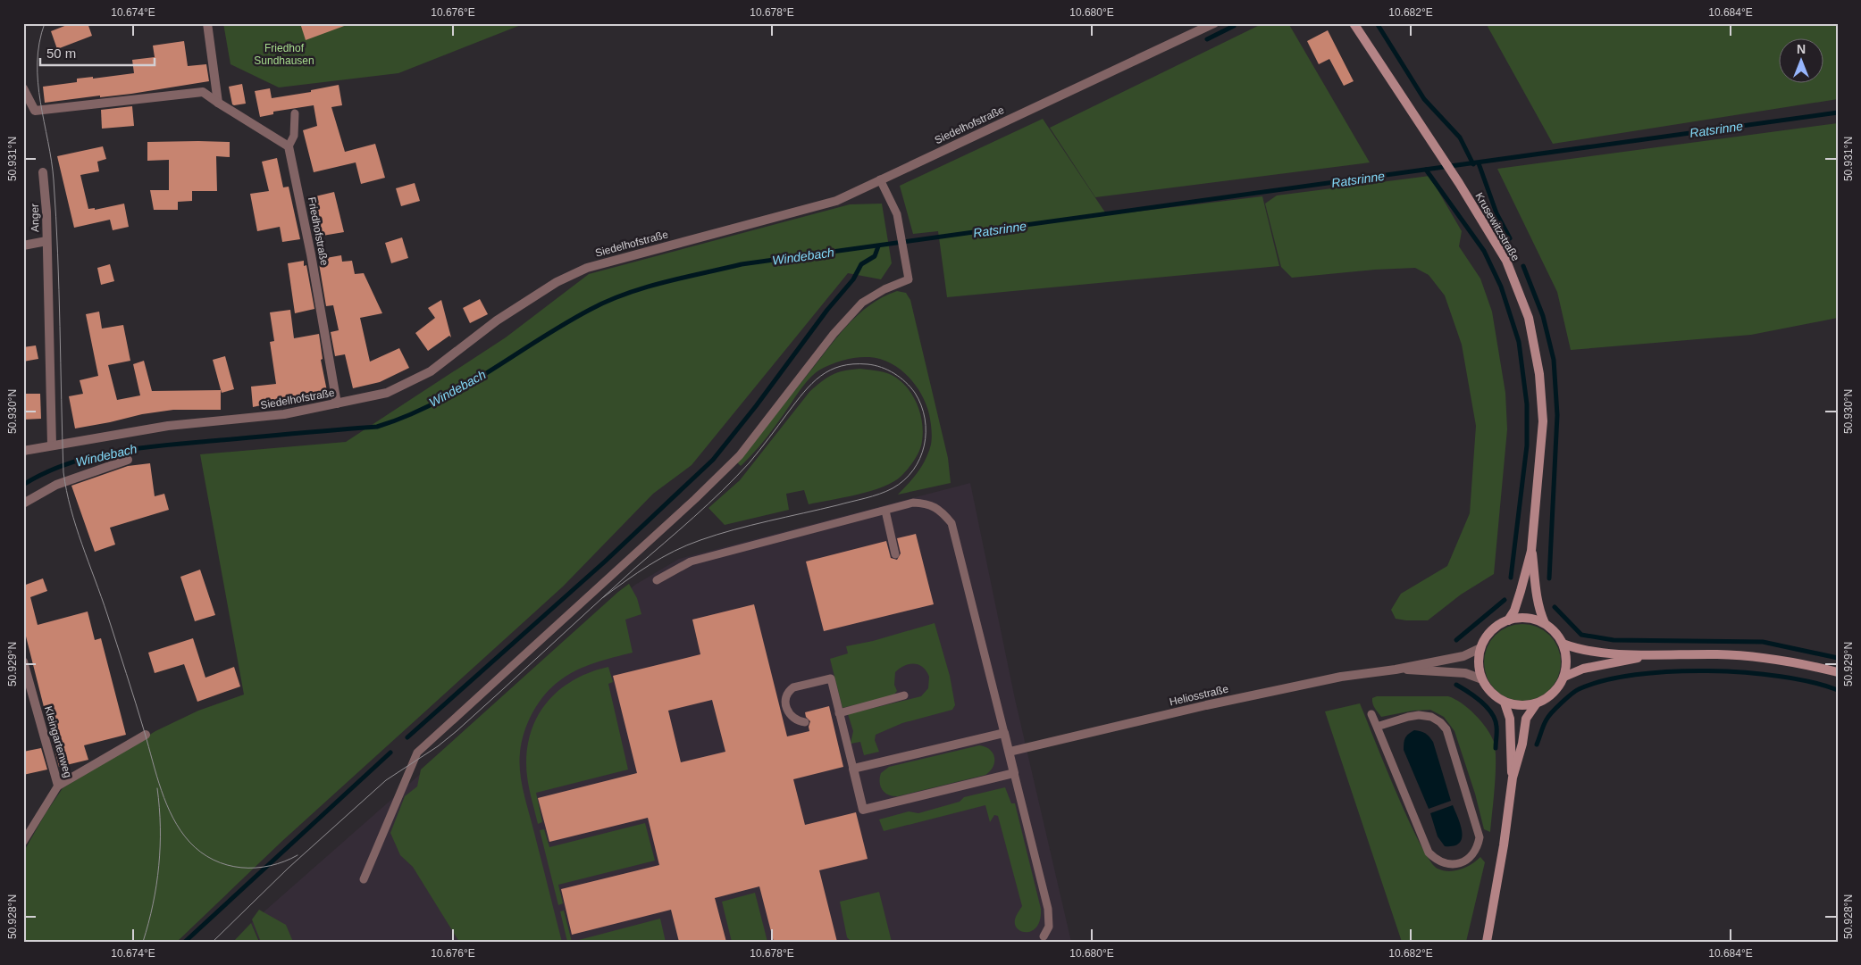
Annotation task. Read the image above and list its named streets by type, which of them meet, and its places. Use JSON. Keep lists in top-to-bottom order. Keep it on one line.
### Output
{"streets":{"main road":["Krusewitzstraße"],"street":["Siedelhofstraße","Anger","Friedhofstraße","Heliosstraße","Kleingartenweg"]},"crossings":[["Siedelhofstraße","Friedhofstraße"]],"water":["Ratsrinne","Windebach"],"parks":["Friedhof Sundhausen"],"scale_bar":"50 m","north":"top","coordinates":["10.674°E","10.676°E","10.678°E","10.680°E","10.682°E","10.684°E","50.931°N","50.930°N","50.929°N","50.928°N"]}
